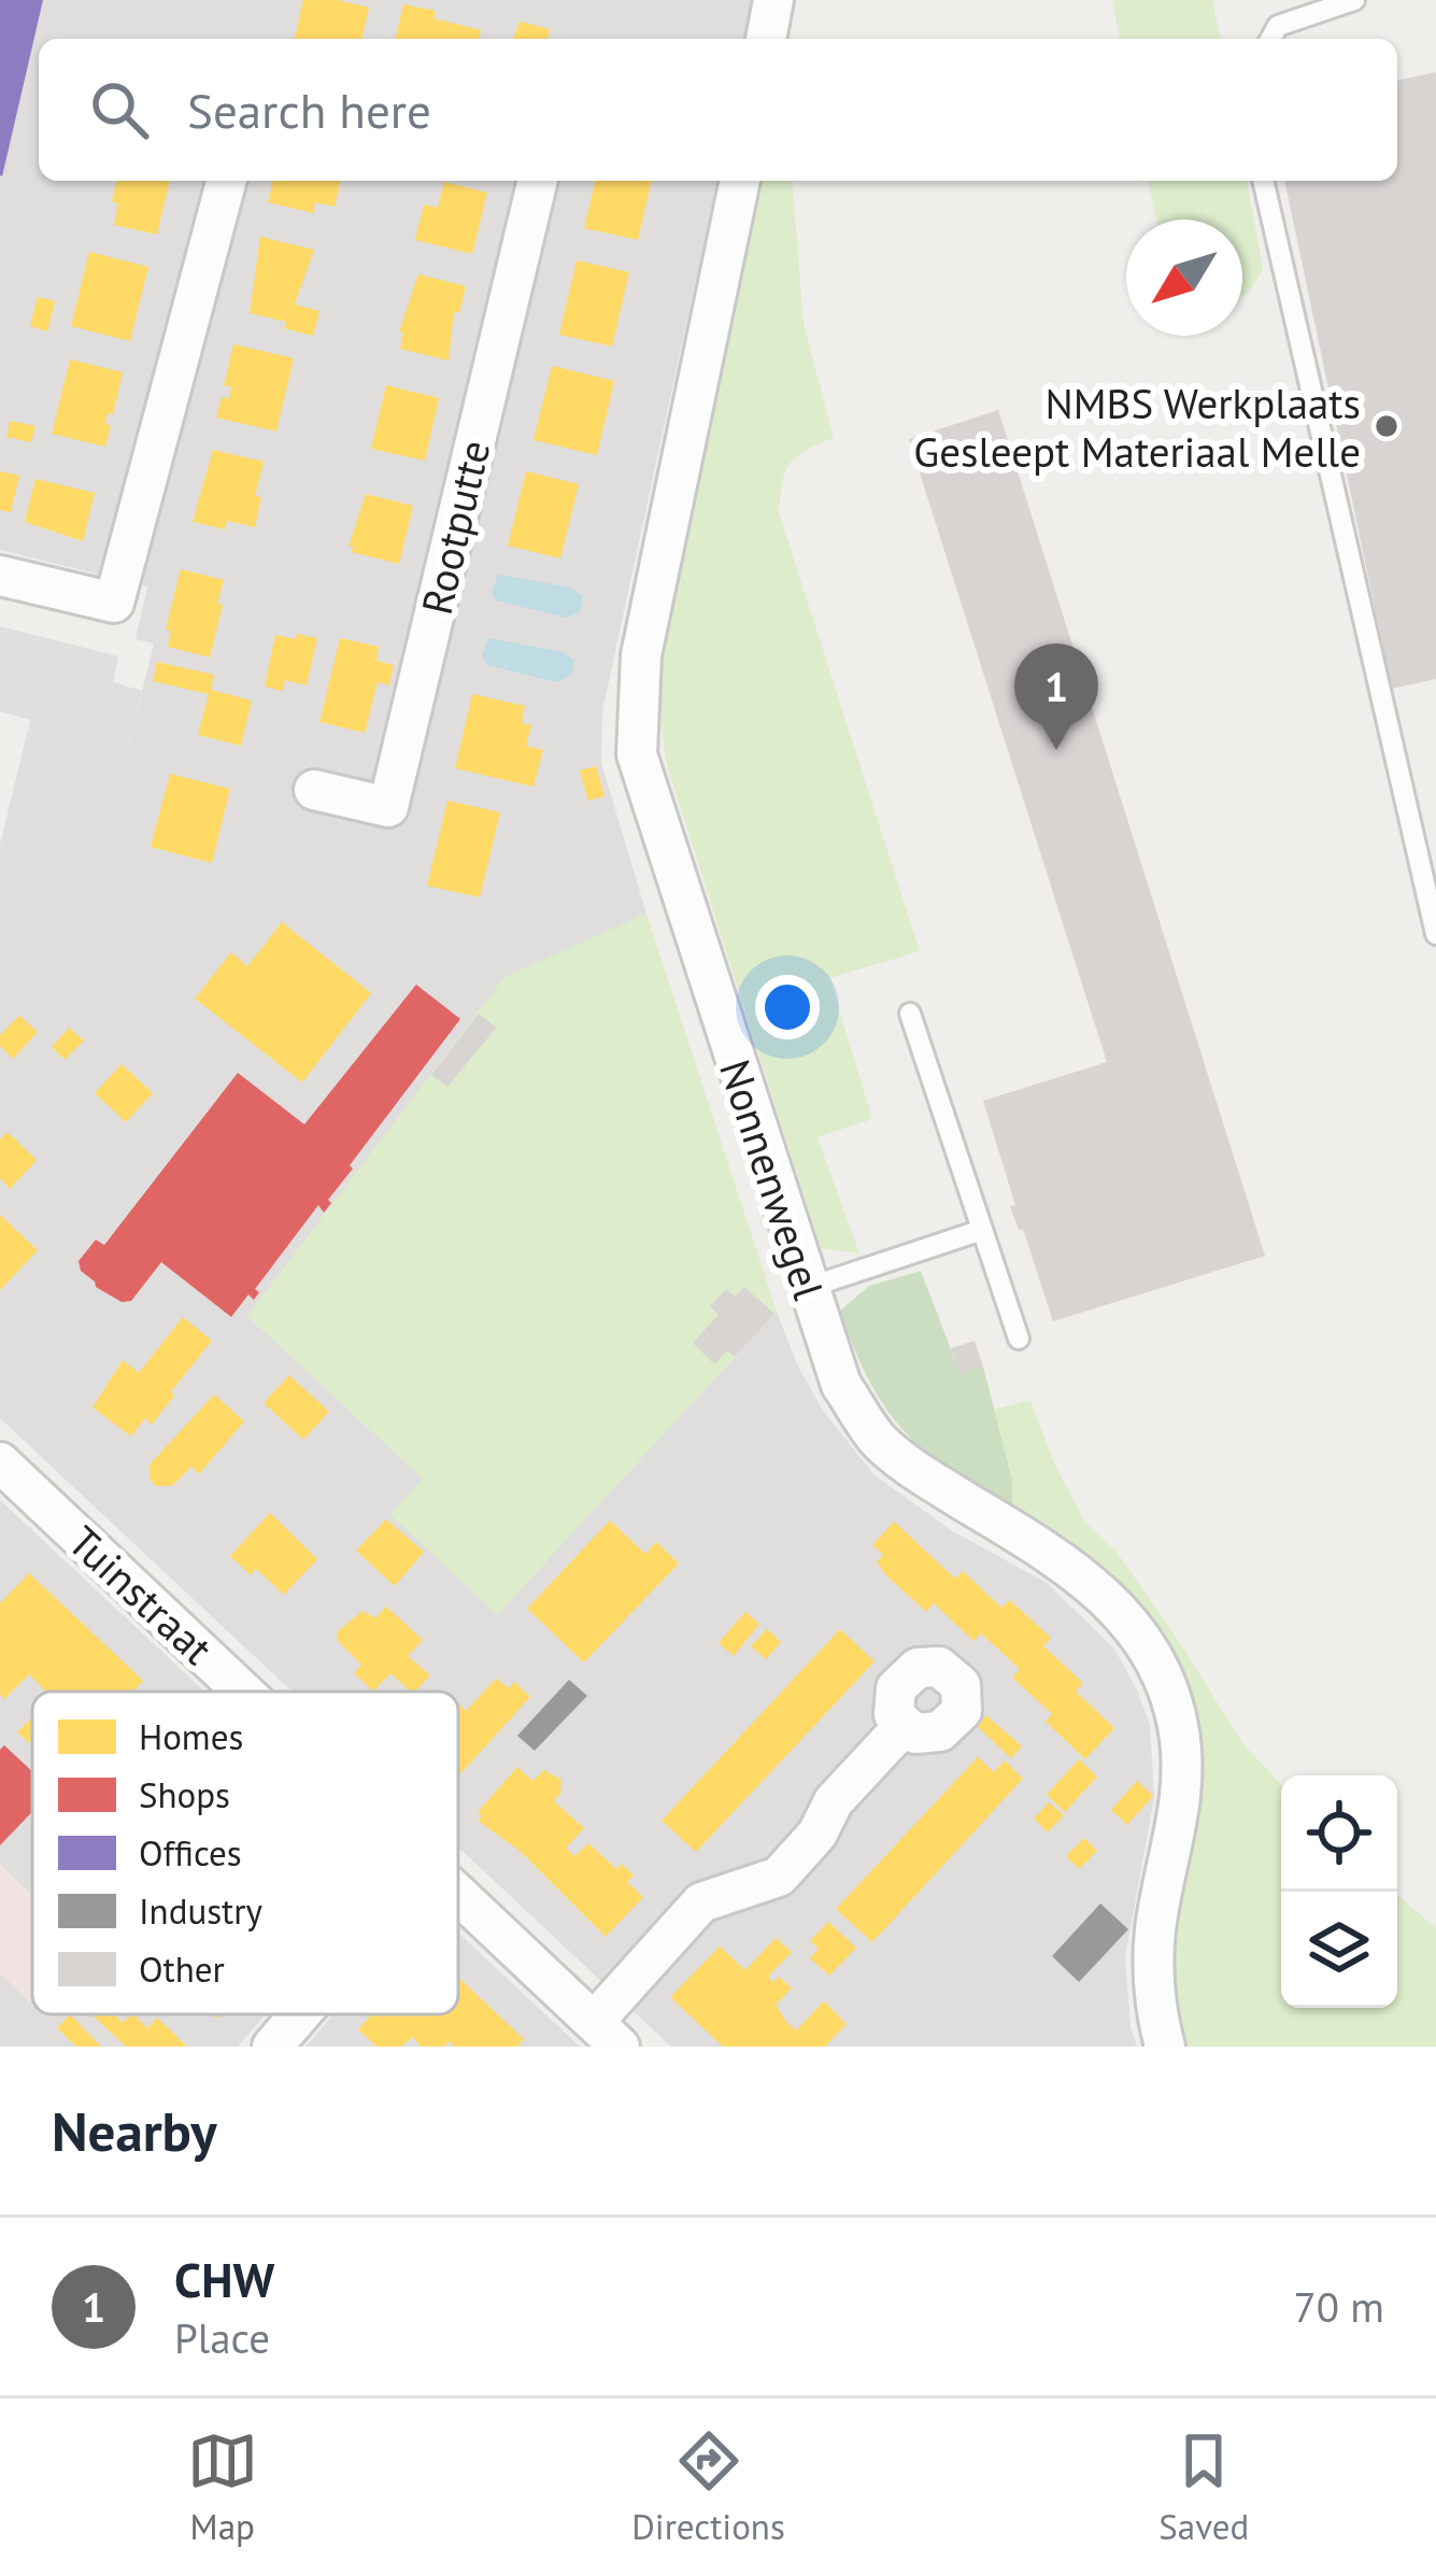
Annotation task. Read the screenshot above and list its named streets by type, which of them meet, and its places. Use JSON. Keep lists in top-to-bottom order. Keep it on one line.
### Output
{"streets":{"street":["Rootputte","Nonnenwegel","Tuinstraat"]},"places":["NMBS Werkplaats Gesleept Materiaal Melle"],"legend":["Homes","Shops","Offices","Industry","Other"],"north":"bottom left","page":{"search":"Search here","pins":"1","heading":"Nearby","list":[{"mark":"1","name":"CHW","note":"Place","value":"70 m"}],"nav":["Map","Directions","Saved"]}}
